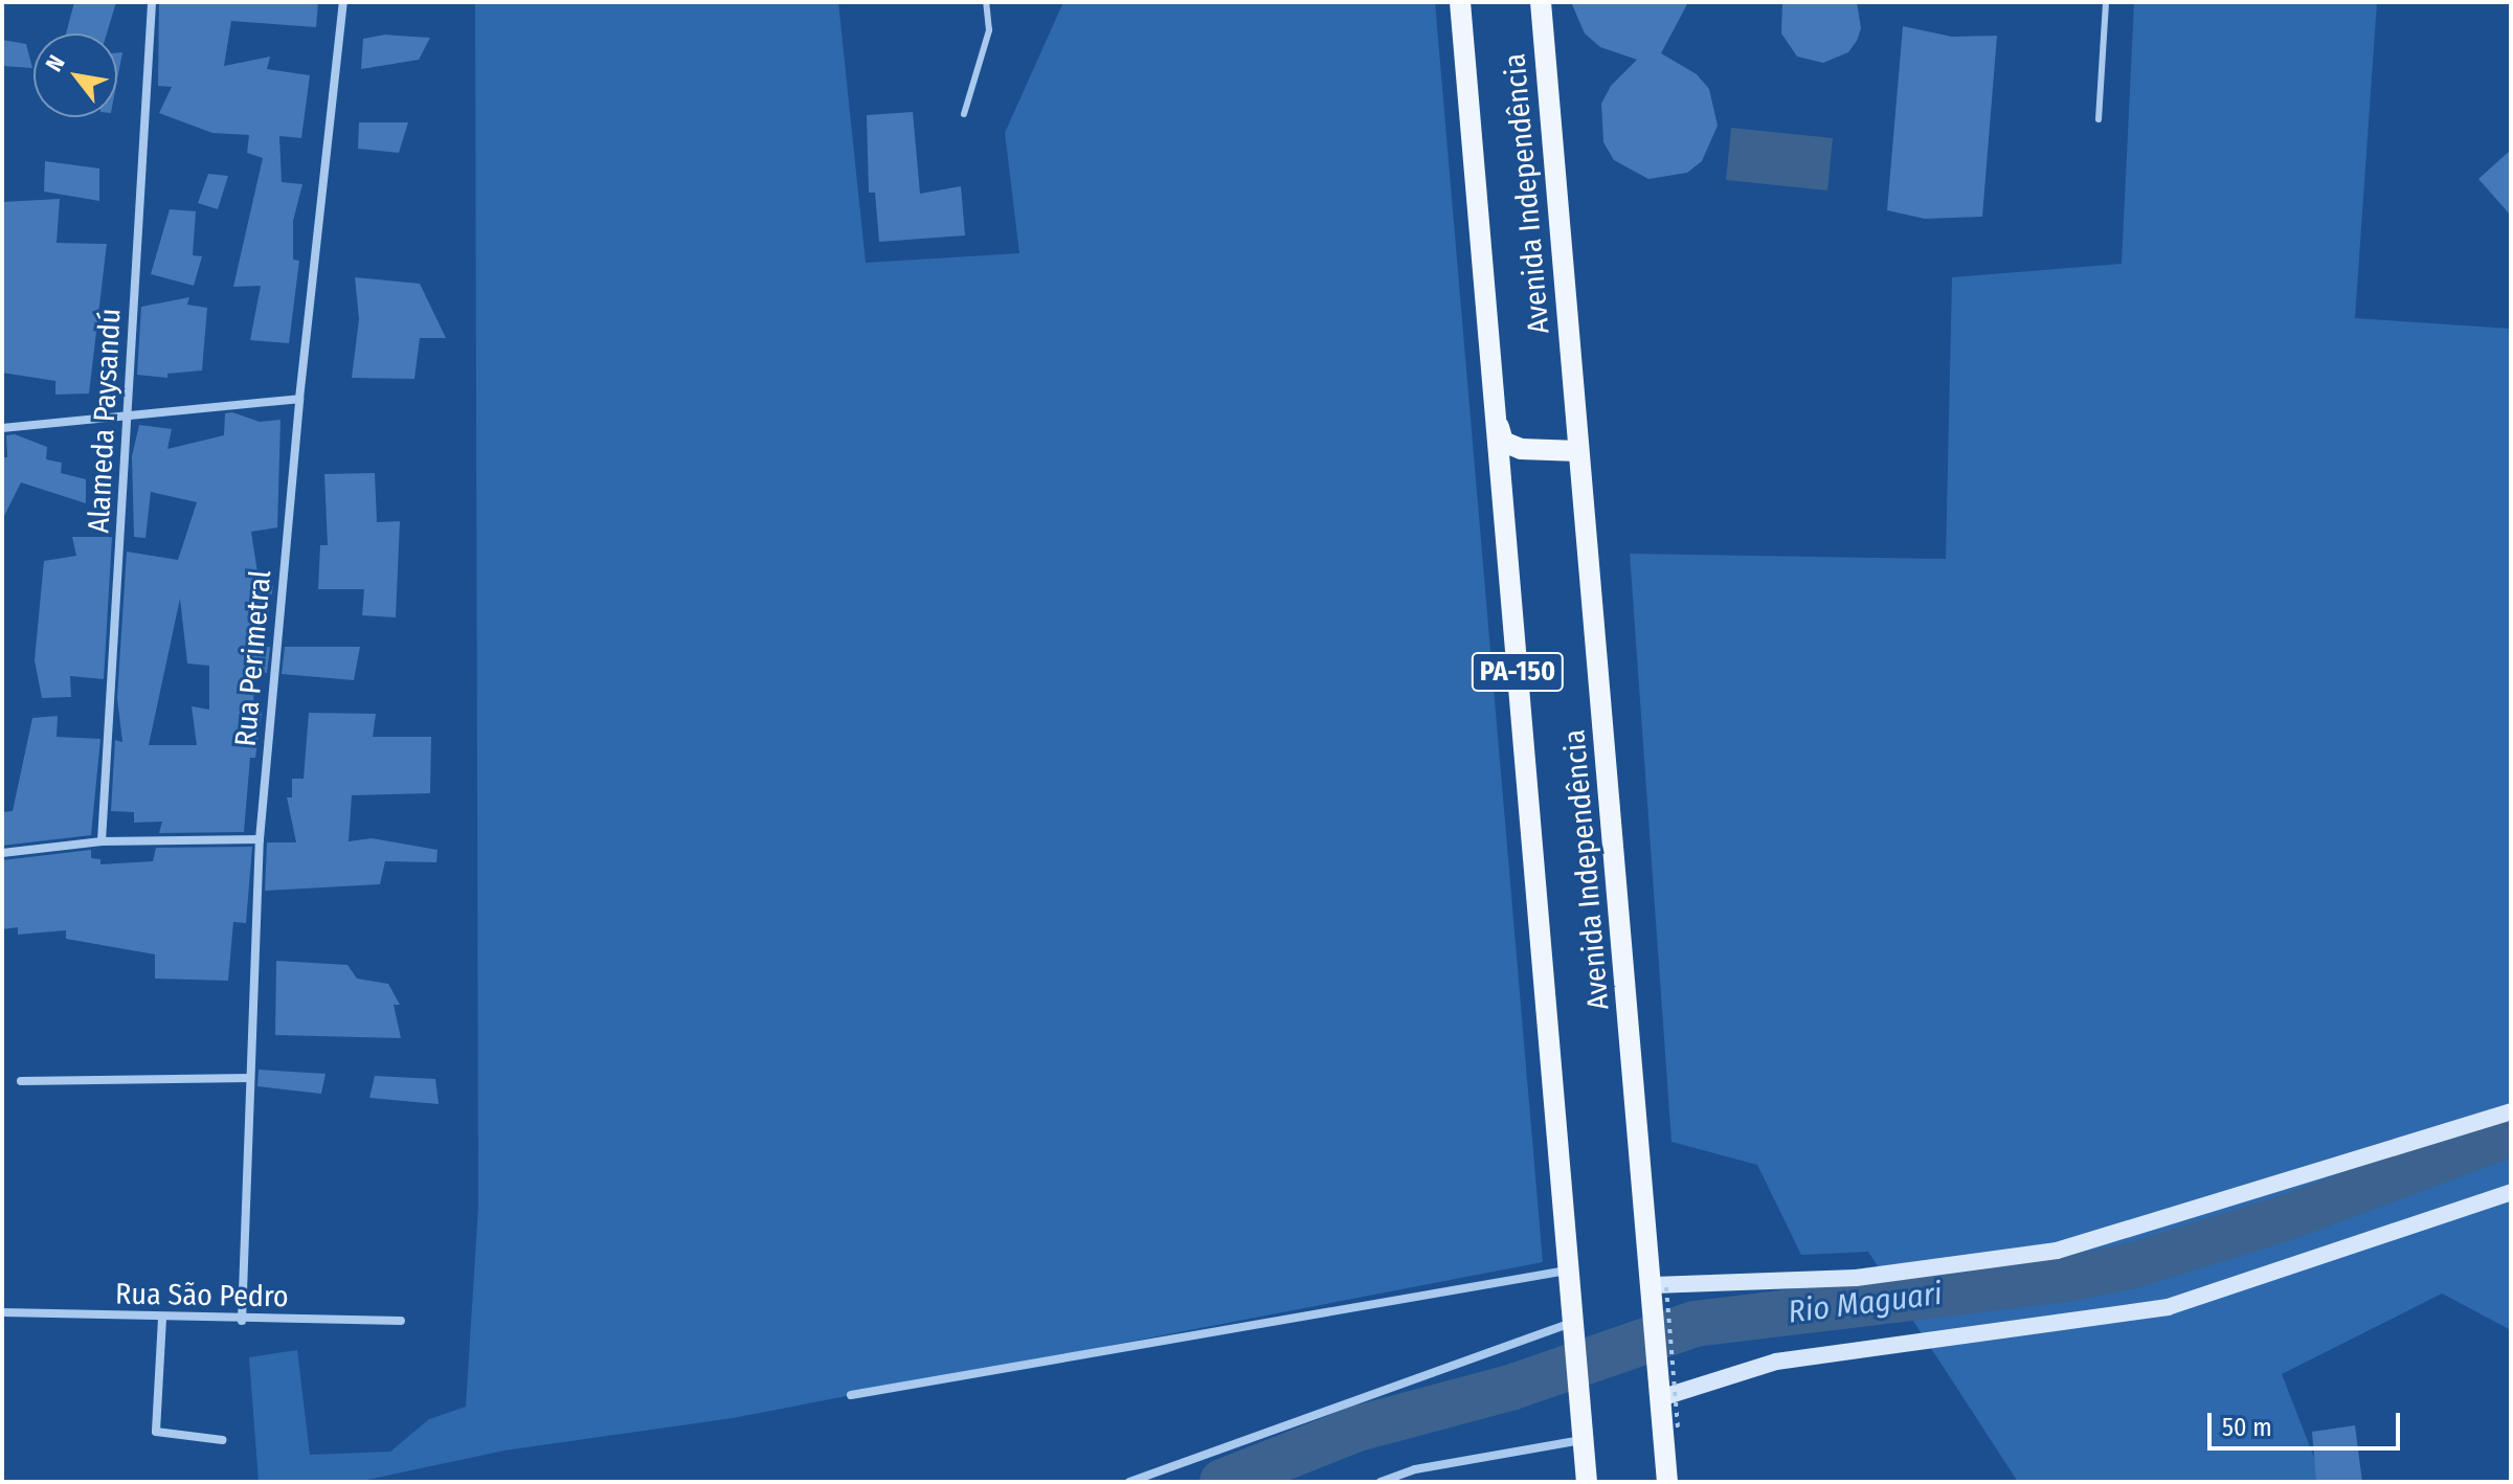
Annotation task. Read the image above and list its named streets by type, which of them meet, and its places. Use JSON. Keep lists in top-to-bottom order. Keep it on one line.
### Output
{"streets":{"main road":["Avenida Independência","PA-150"],"street":["Alameda Paysandú","Rua Perimetral","Rua São Pedro"]},"crossings":[["Rua Perimetral","Rua São Pedro"]],"water":["Rio Maguari"],"scale_bar":"50 m","north":"top left"}
